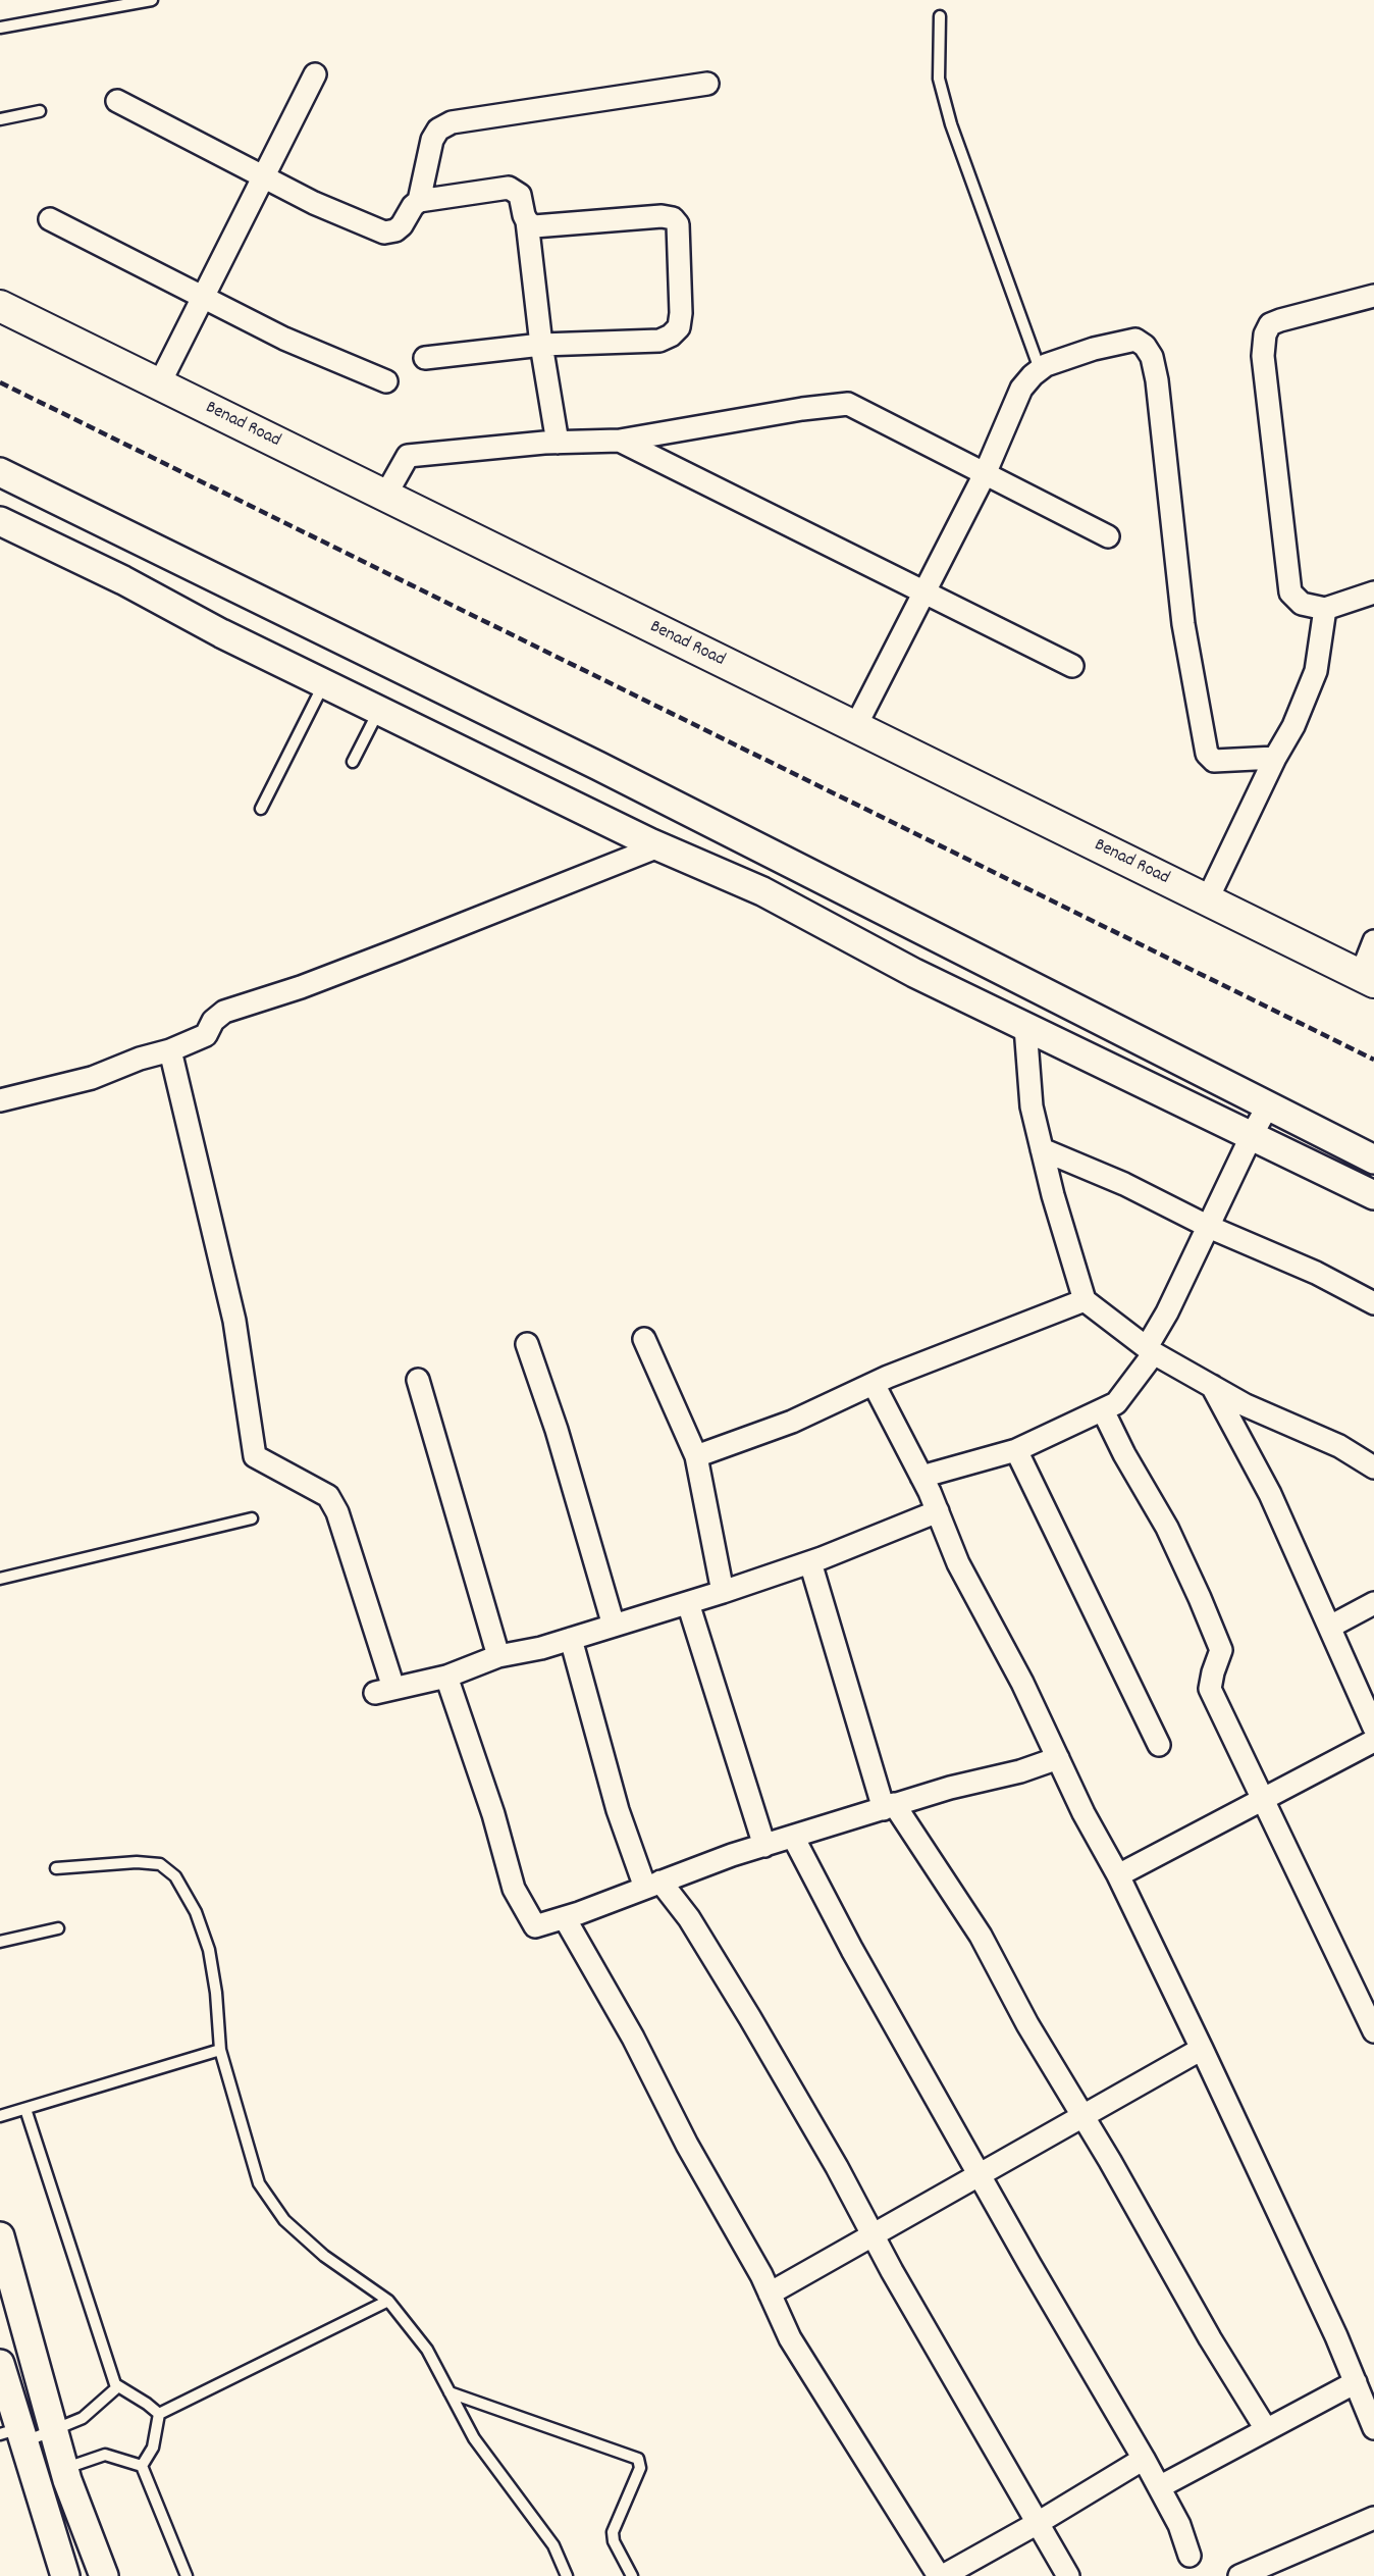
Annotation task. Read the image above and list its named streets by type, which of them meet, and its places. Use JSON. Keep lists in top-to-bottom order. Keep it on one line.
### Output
{"streets":{"main road":["Benad Road"]}}
